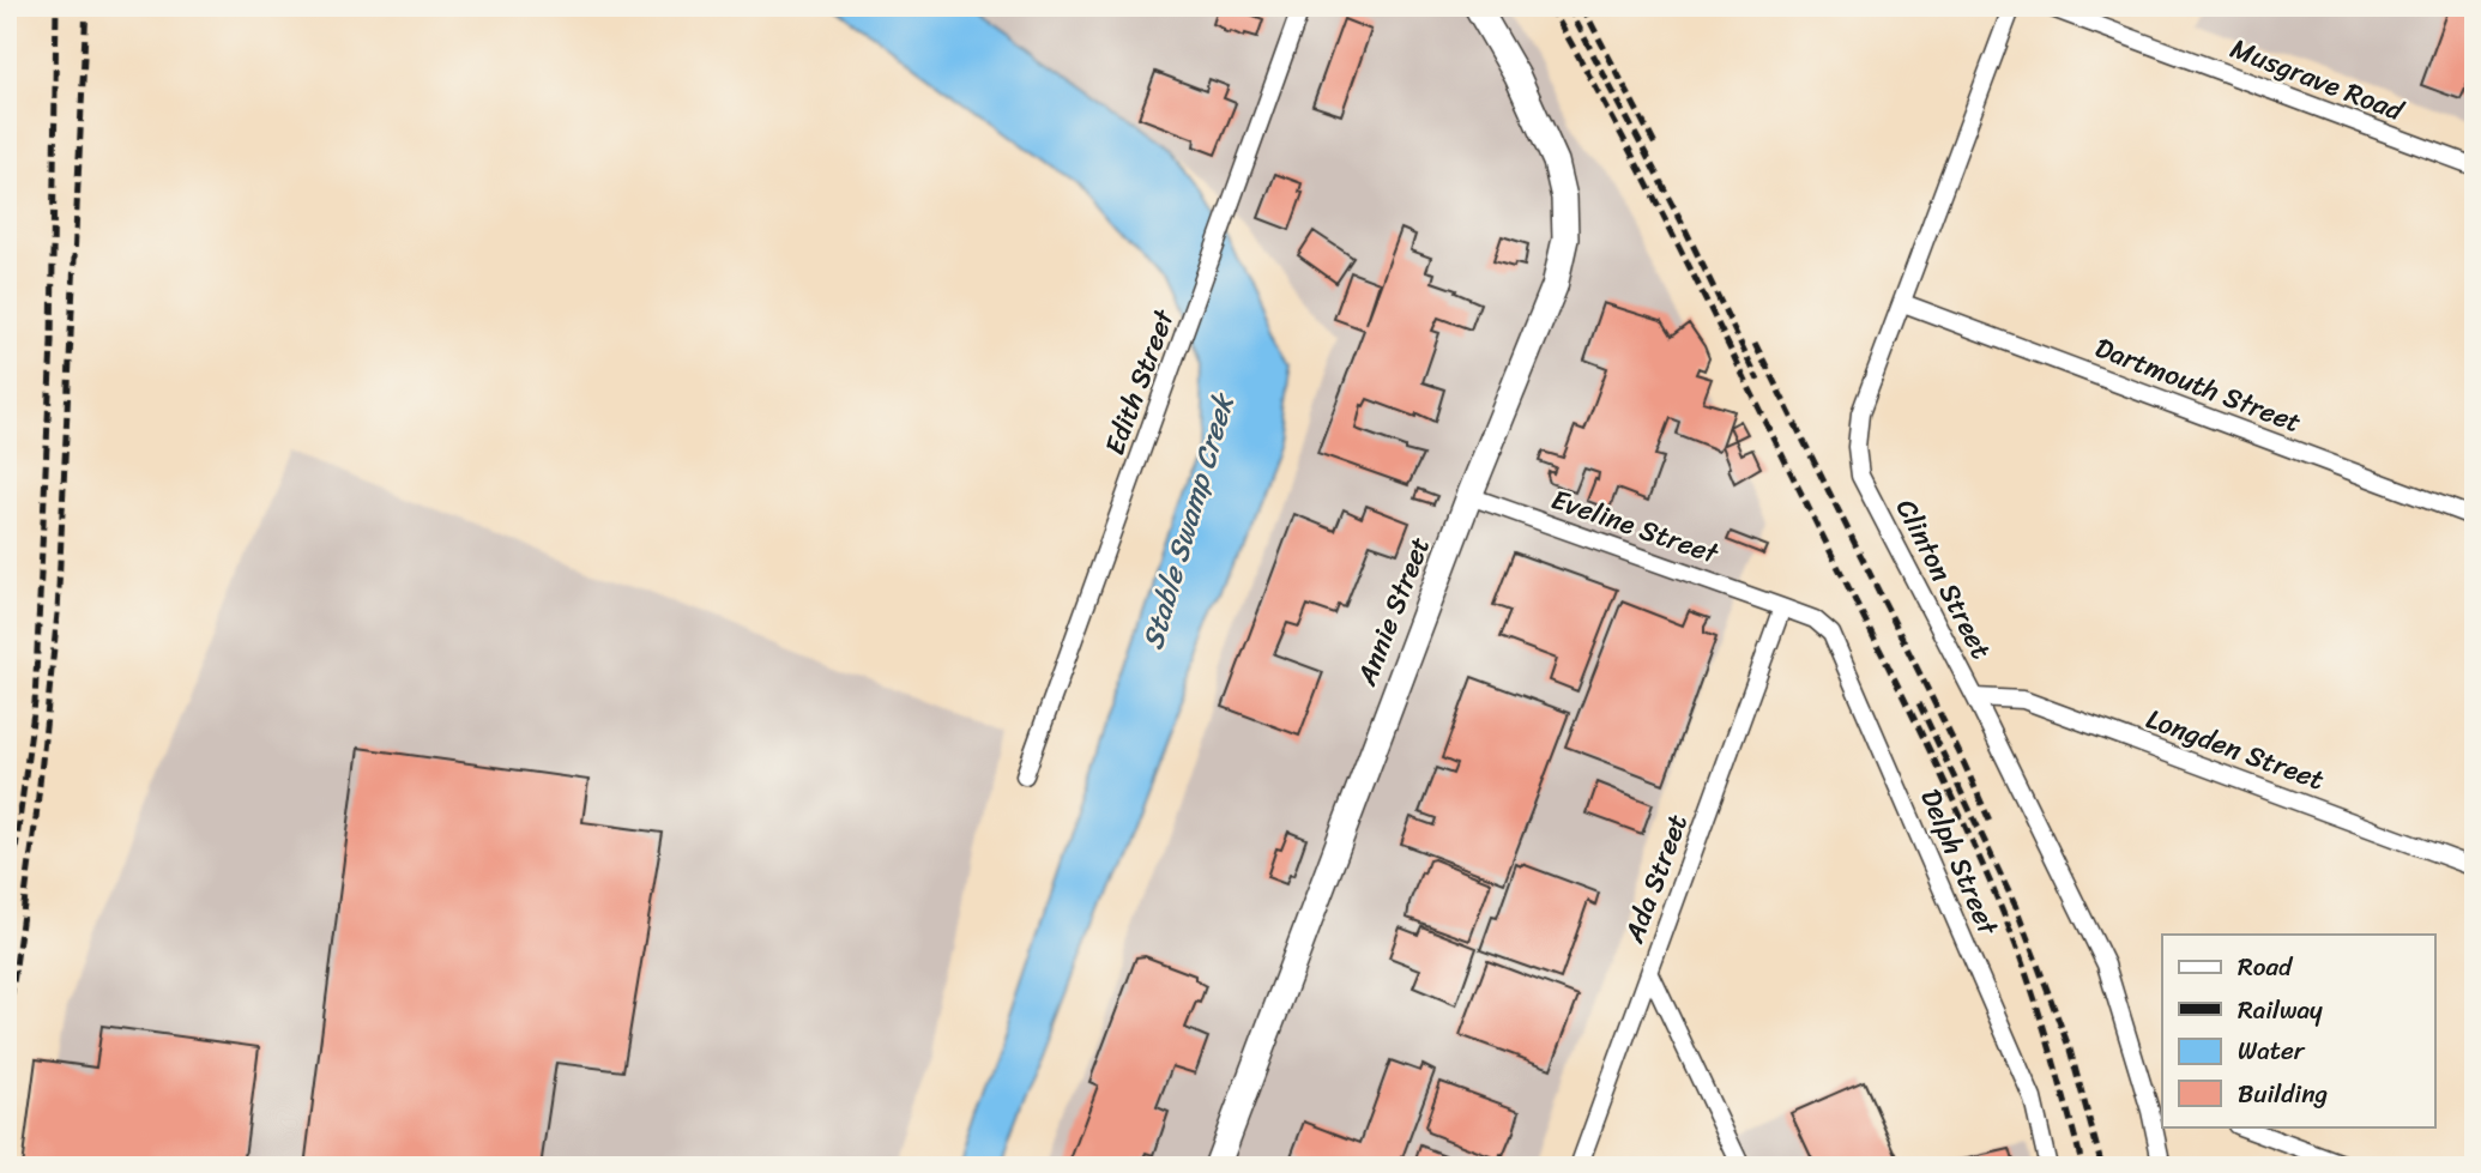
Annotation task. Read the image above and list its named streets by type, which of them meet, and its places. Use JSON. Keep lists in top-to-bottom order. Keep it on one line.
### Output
{"streets":{"street":["Musgrave Road","Edith Street","Dartmouth Street","Eveline Street","Clinton Street","Annie Street","Longden Street","Delph Street","Ada Street"]},"crossings":[["Dartmouth Street","Clinton Street"],["Eveline Street","Annie Street"],["Eveline Street","Delph Street"],["Eveline Street","Ada Street"],["Clinton Street","Longden Street"],["Delph Street","Ada Street"]],"water":["Stable Swamp Creek"],"legend":["Road","Railway","Water","Building"]}
